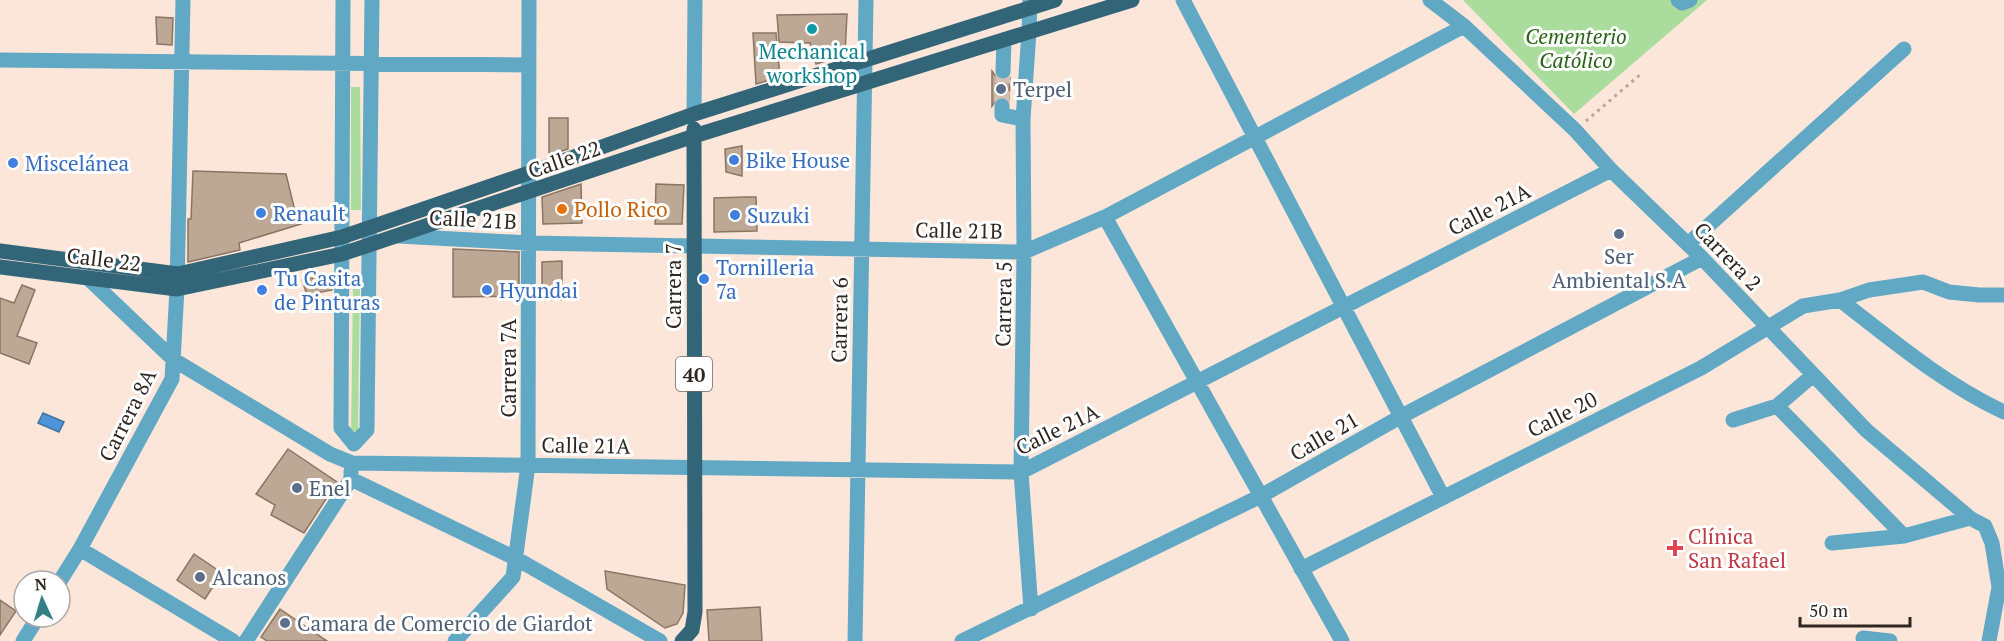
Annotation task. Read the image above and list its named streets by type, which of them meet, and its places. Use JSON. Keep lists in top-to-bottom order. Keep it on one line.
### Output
{"streets":{"main road":["Calle 22","Carrera 7","40"],"street":["Calle 21A","Calle 21B","Carrera 2","Carrera 5","Carrera 6","Carrera 7A","Calle 20","Carrera 8A","Calle 21"]},"crossings":[["Calle 22","Calle 21B"],["Calle 22","Carrera 7"],["Calle 22","Carrera 5"],["Calle 22","Carrera 6"],["Calle 22","Carrera 7A"],["Calle 22","Carrera 8A"],["Calle 21A","Carrera 2"],["Calle 21A","Carrera 7"],["Calle 21A","Carrera 5"],["Calle 21A","Carrera 6"],["Calle 21A","Carrera 7A"],["Calle 21B","Carrera 2"],["Calle 21B","Carrera 7"],["Calle 21B","Carrera 5"],["Calle 21B","Carrera 6"],["Calle 21B","Carrera 7A"],["Carrera 2","Calle 20"],["Carrera 2","Calle 21"],["Carrera 5","Calle 21"]],"parks":["Cementerio Católico"],"places":{"other":["Mechanical workshop","Terpel","Bike House","Miscelánea","Pollo Rico","Renault","Suzuki","Ser Ambiental S.A","Tornilleria 7a","Tu Casita de Pinturas","Hyundai","Enel","Alcanos","Camara de Comercio de Giardot"],"health":["Clínica San Rafael"]},"scale_bar":"50 m","north":"top"}
